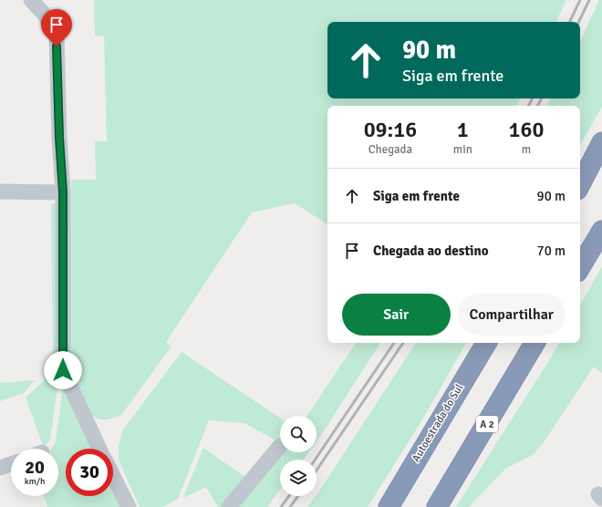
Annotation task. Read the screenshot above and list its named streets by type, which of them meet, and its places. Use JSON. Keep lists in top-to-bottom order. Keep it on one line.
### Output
{"streets":{"highway":["Autoestrada do Sul","A 2"]},"page":{"turn":["90 m","Siga em frente"],"eta":["09:16","Chegada","1","min","160","m"],"list":[{"name":"Siga em frente","value":"90 m"},{"name":"Chegada ao destino","value":"70 m"}],"buttons":["Sair","Compartilhar"],"speed":"20 km/h","limit":"30"}}
